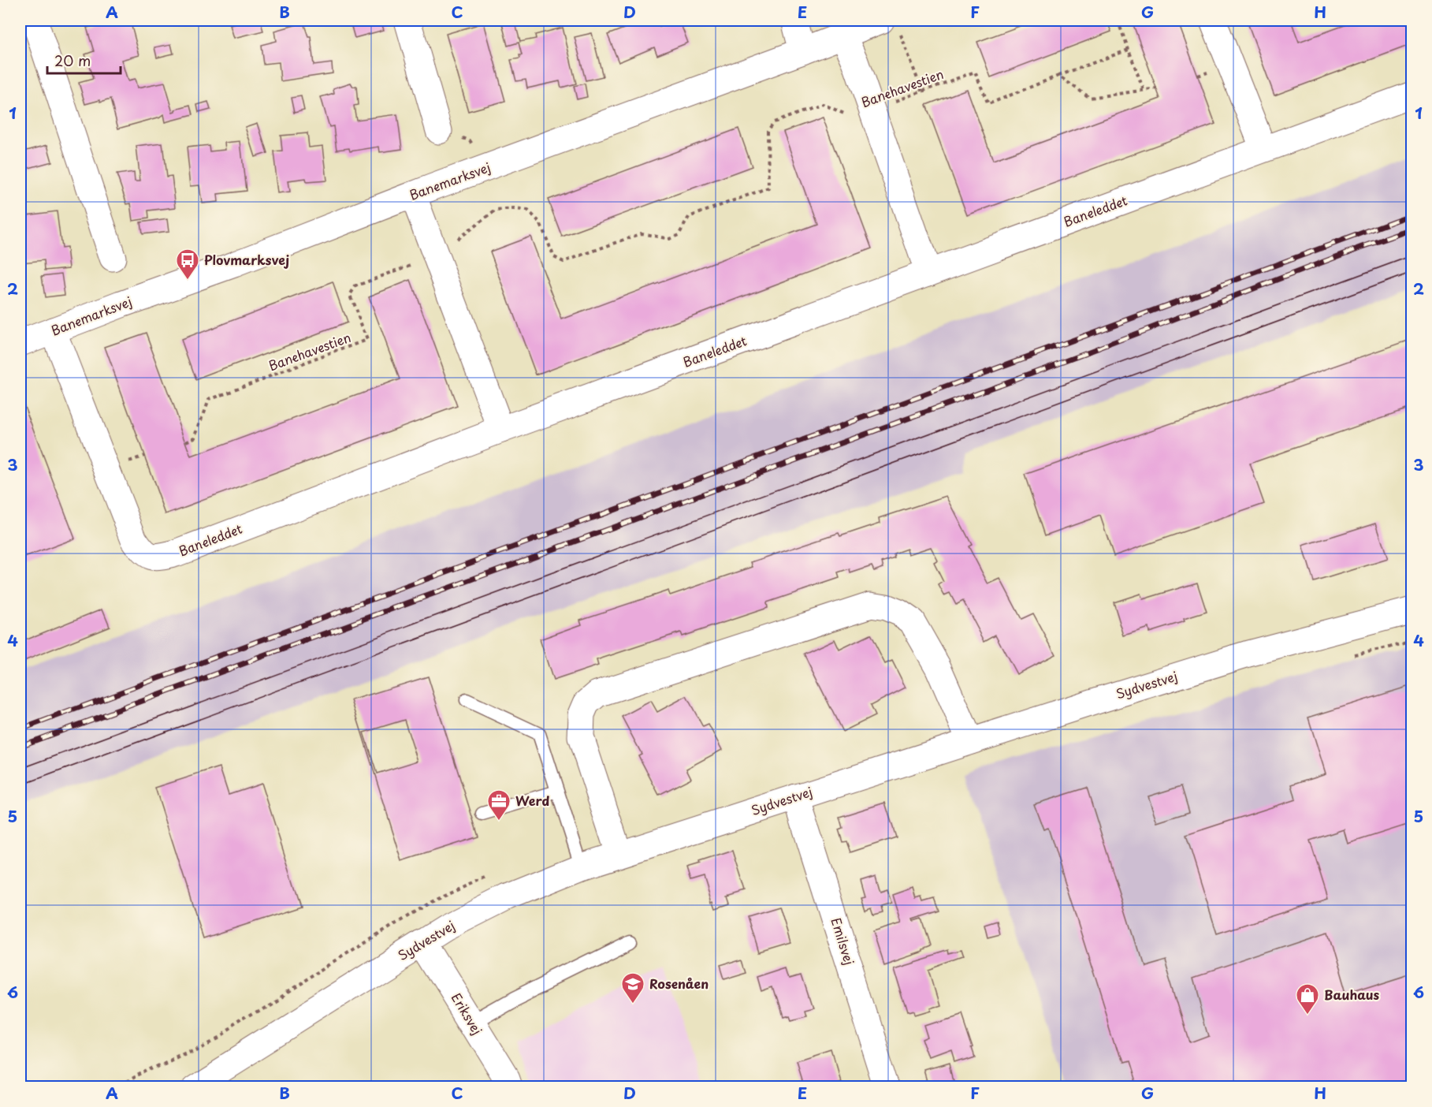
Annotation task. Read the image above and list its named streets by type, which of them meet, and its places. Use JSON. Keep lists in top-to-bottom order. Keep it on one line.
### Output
{"streets":{"street":["Banemarksvej","Baneleddet","Sydvestvej","Emilsvej","Eriksvej"],"path":["Banehavestien"]},"crossings":[["Banemarksvej","Baneleddet"],["Sydvestvej","Emilsvej"],["Sydvestvej","Eriksvej"]],"places":{"bus stop":["Plovmarksvej"],"office":["Werd"],"school or university":["Rosenåen"],"shop":["Bauhaus"]},"scale_bar":"20 m","grid":{"columns":["A","B","C","D","E","F","G","H"],"rows":["1","2","3","4","5","6"]}}
